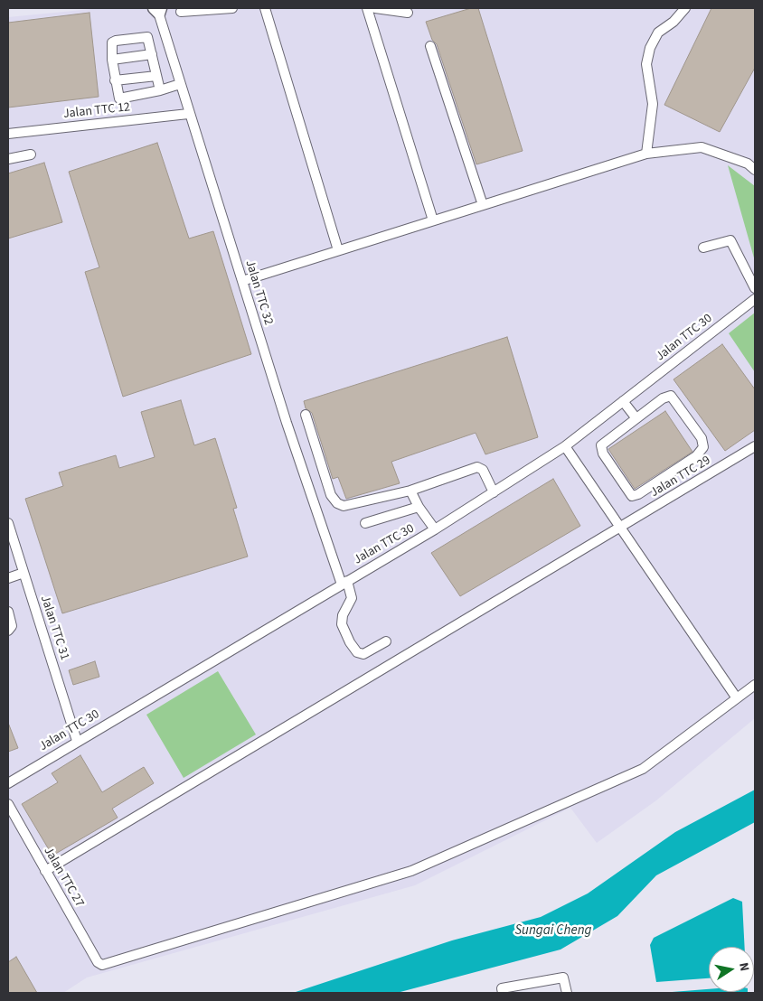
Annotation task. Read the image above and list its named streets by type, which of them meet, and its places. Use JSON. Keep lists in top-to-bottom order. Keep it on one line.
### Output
{"streets":{"street":["Jalan TTC 12","Jalan TTC 32","Jalan TTC 30","Jalan TTC 29","Jalan TTC 31","Jalan TTC 27"]},"crossings":[["Jalan TTC 12","Jalan TTC 32"],["Jalan TTC 32","Jalan TTC 30"],["Jalan TTC 30","Jalan TTC 31"],["Jalan TTC 29","Jalan TTC 27"]],"water":["Sungai Cheng"],"north":"right"}
